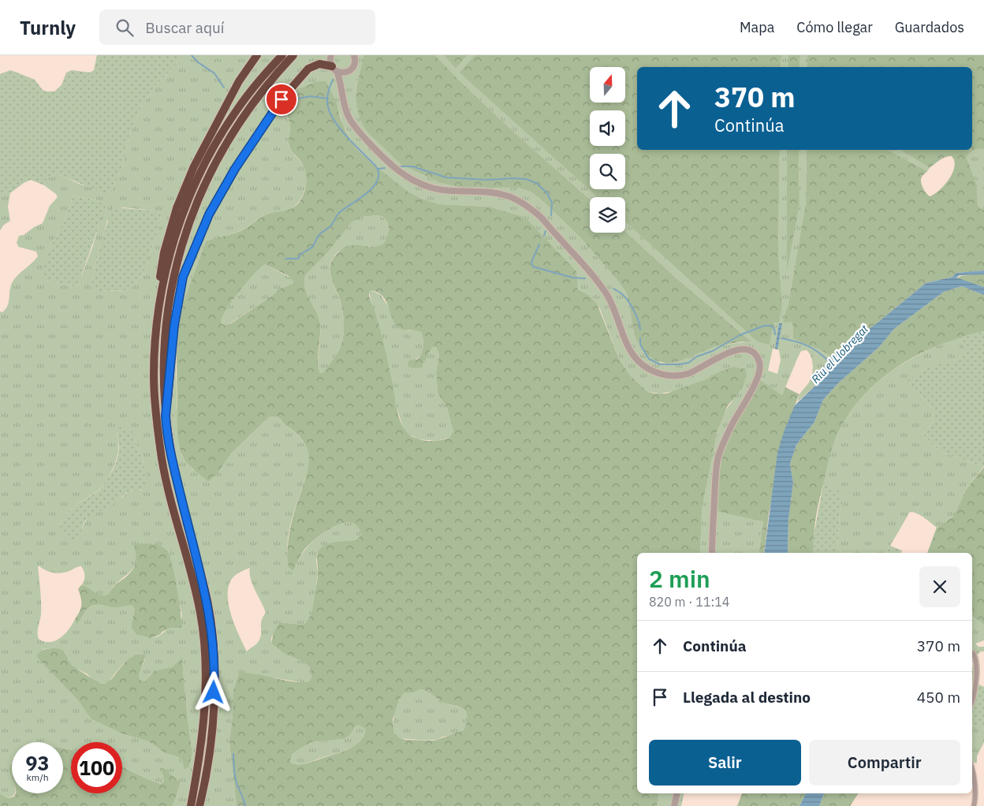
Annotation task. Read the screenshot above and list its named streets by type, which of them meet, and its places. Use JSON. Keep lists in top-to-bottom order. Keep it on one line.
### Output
{"water":["Riu el Llobregat"],"north":"top","page":{"header":"Turnly","search":"Buscar aquí","nav":["Mapa","Cómo llegar","Guardados"],"turn":["370 m","Continúa"],"heading":["2 min","820 m · 11:14"],"list":[{"name":"Continúa","value":"370 m"},{"name":"Llegada al destino","value":"450 m"}],"buttons":["Salir","Compartir"],"speed":"93 km/h","limit":"100"}}
